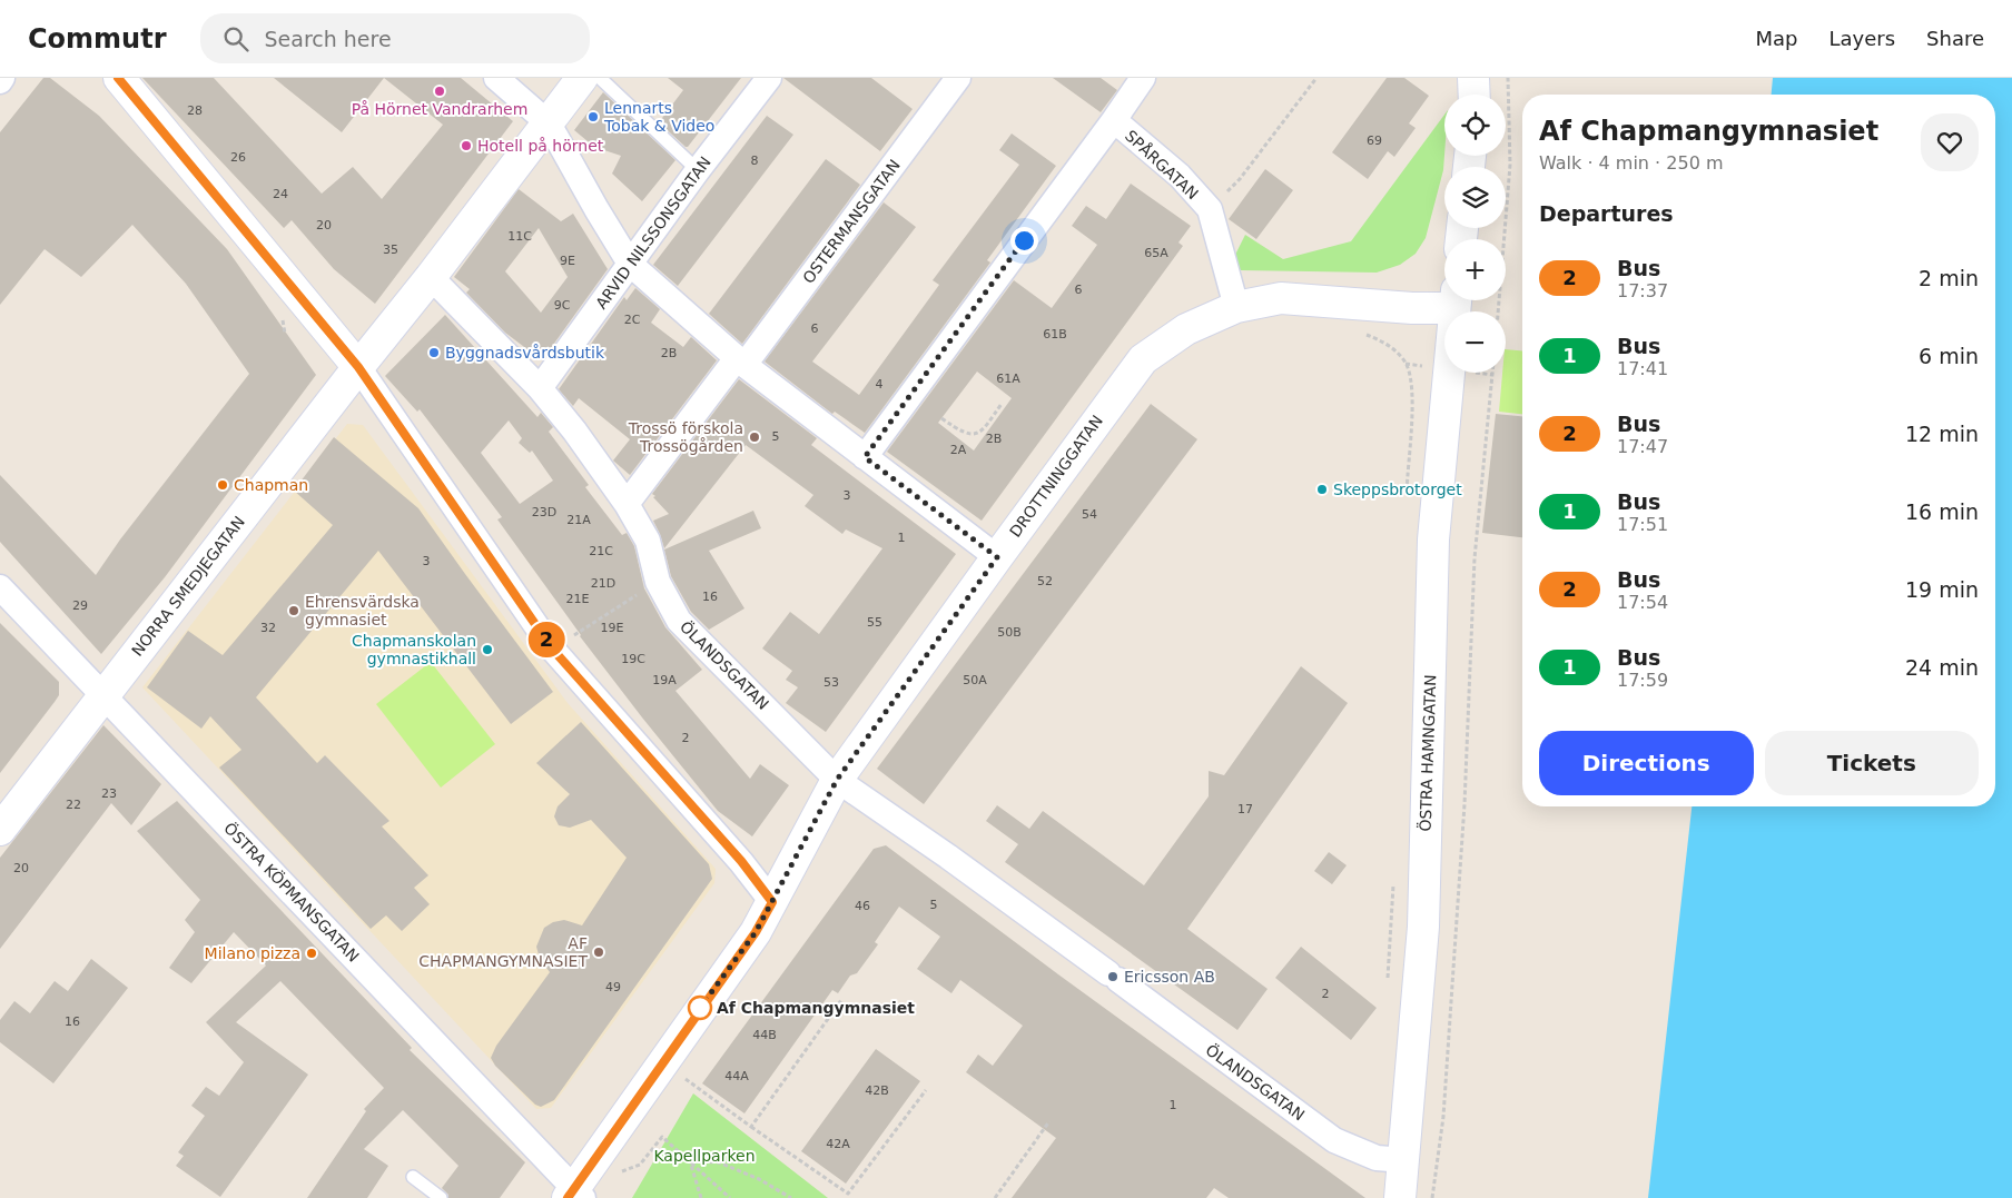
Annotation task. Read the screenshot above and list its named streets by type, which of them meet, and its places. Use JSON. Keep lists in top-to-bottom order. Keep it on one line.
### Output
{"streets":{"street":["SPÅRGATAN","OSTERMANSGATAN","ARVID NILSSONSGATAN","DROTTNINGGATAN","NORRA SMEDJEGATAN","ÖLANDSGATAN","ÖSTRA HAMNGATAN","ÖSTRA KÖPMANSGATAN"]},"crossings":[["SPÅRGATAN","DROTTNINGGATAN"],["OSTERMANSGATAN","ÖLANDSGATAN"],["ARVID NILSSONSGATAN","ÖLANDSGATAN"],["DROTTNINGGATAN","ÖLANDSGATAN"],["DROTTNINGGATAN","ÖSTRA KÖPMANSGATAN"],["NORRA SMEDJEGATAN","ÖLANDSGATAN"],["NORRA SMEDJEGATAN","ÖSTRA KÖPMANSGATAN"],["ÖLANDSGATAN","ÖSTRA HAMNGATAN"]],"parks":["Kapellparken"],"places":["På Hörnet Vandrarhem","Lennarts Tobak & Video","Hotell på hörnet","Byggnadsvårdsbutik","Trossö förskola Trossögården","Chapman","Skeppsbrotorget","Ehrensvärdska gymnasiet","Chapmanskolan gymnastikhall","AF CHAPMANGYMNASIET","Milano pizza","Ericsson AB","Af Chapmangymnasiet"],"lines":["bus line 2"],"house_numbers":["28","69","26","8","24","20","11C","35","65A","9E","6","9C","2C","6","61B","2B","61A","4","5","2B","2A","3","23D","54","21A","1","21C","3","52","21D","16","21E","29","55","32","19E","50B","19C","19A","50A","53","2","23","22","17","20","5","46","49","2","16","44B","44A","42B","1","42A"],"page":{"header":"Commutr","search":"Search here","nav":["Map","Layers","Share"],"on_map":"2","map_buttons":["+","−"],"heading":[["Af Chapmangymnasiet","Walk · 4 min · 250 m"],"Departures"],"list":[{"mark":"2","name":"Bus","note":"17:37","value":"2 min"},{"mark":"1","name":"Bus","note":"17:41","value":"6 min"},{"mark":"2","name":"Bus","note":"17:47","value":"12 min"},{"mark":"1","name":"Bus","note":"17:51","value":"16 min"},{"mark":"2","name":"Bus","note":"17:54","value":"19 min"},{"mark":"1","name":"Bus","note":"17:59","value":"24 min"}],"buttons":["Directions","Tickets"]}}
